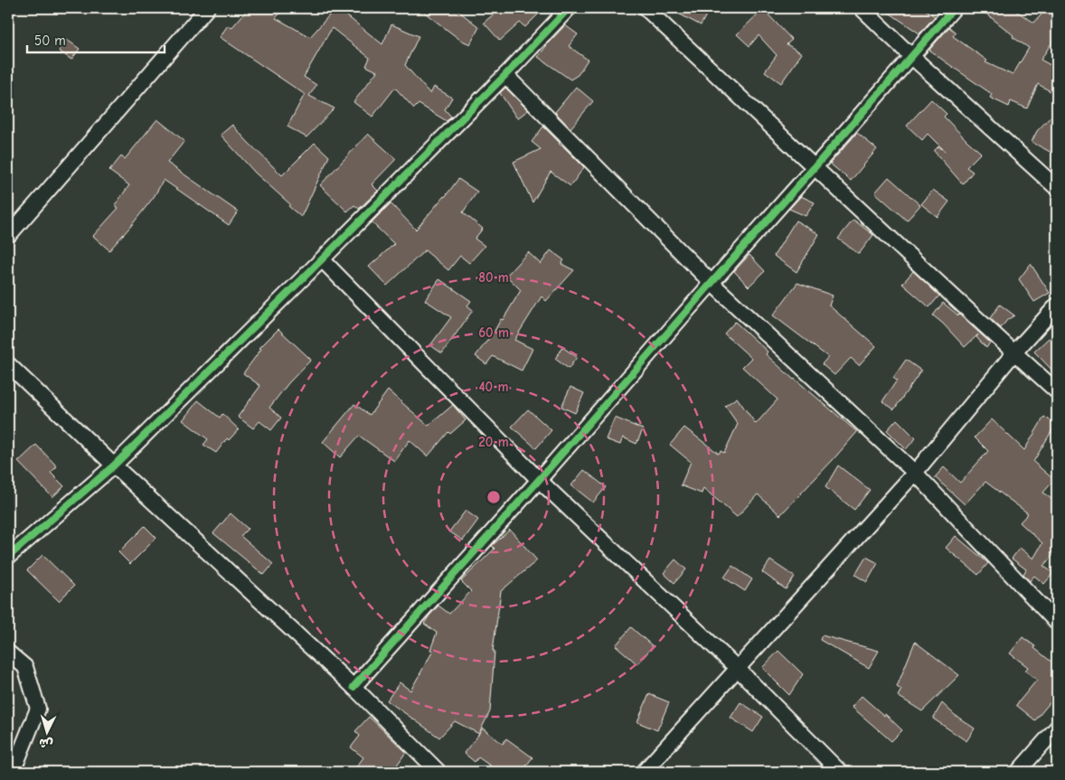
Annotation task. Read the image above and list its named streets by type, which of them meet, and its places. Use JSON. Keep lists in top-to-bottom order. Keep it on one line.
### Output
{"scale_bar":"50 m","north":"bottom","rings":["80 m","60 m","40 m","20 m"]}
